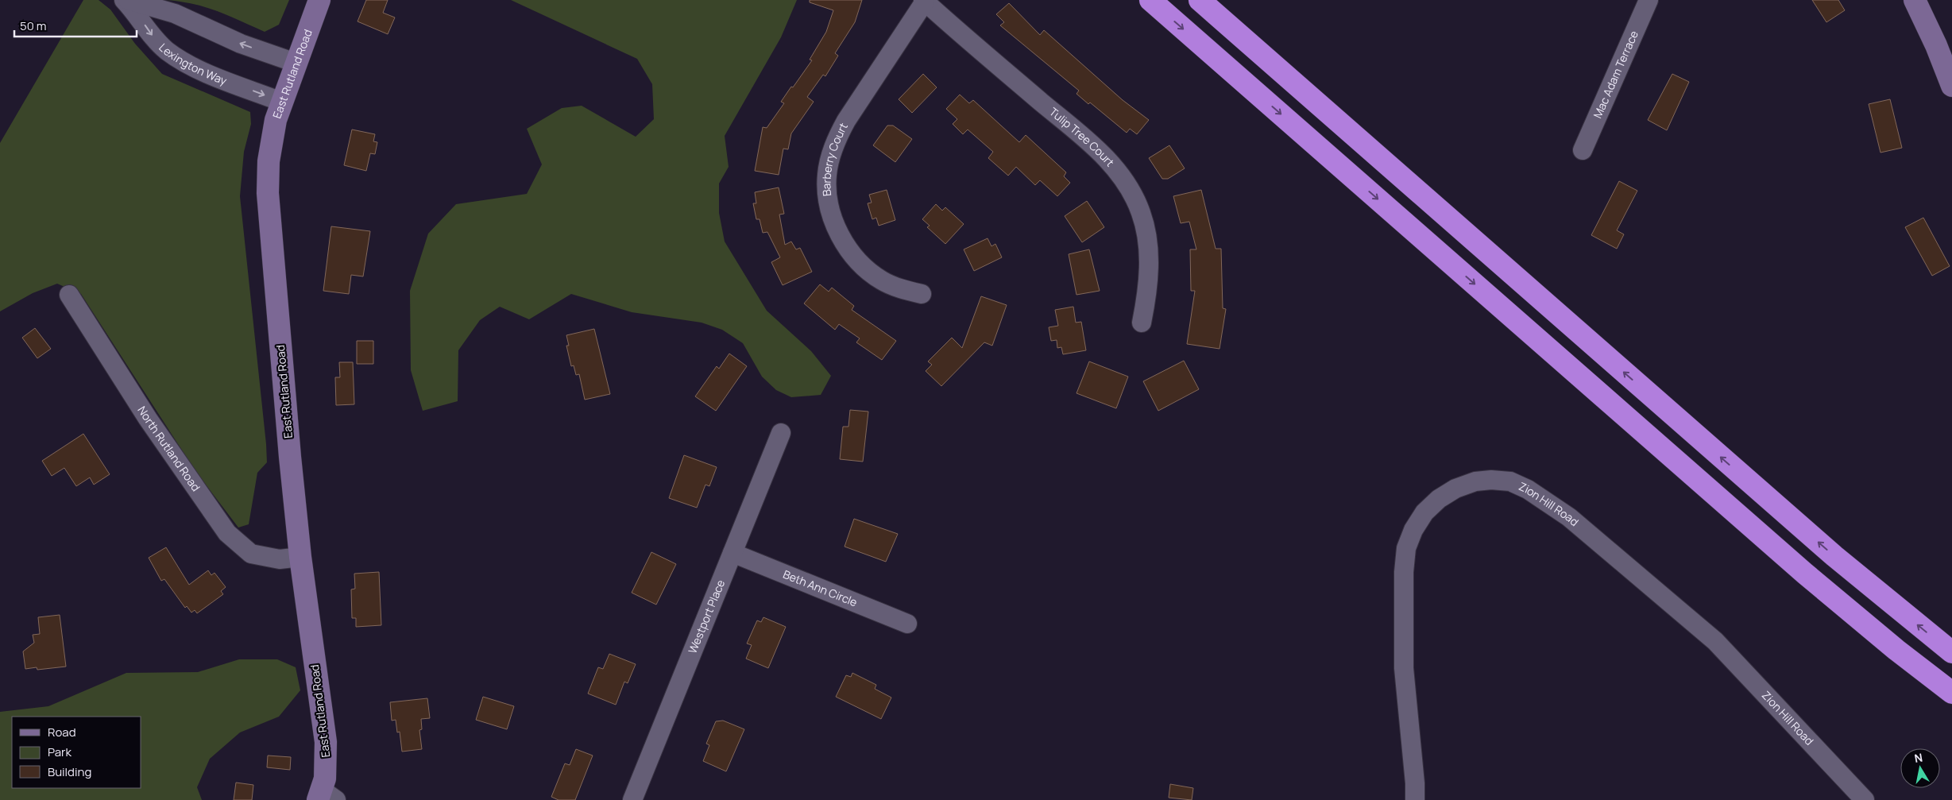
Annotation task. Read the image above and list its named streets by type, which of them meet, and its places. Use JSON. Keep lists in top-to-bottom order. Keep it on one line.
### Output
{"streets":{"main road":["East Rutland Road"],"street":["Lexington Way","Mac Adam Terrace","Tulip Tree Court","Barberry Court","North Rutland Road","Zion Hill Road","Beth Ann Circle","Westport Place"]},"crossings":[["Lexington Way","East Rutland Road"],["East Rutland Road","North Rutland Road"],["Tulip Tree Court","Barberry Court"],["Beth Ann Circle","Westport Place"]],"legend":["Road","Park","Building"],"scale_bar":"50 m","north":"top"}
